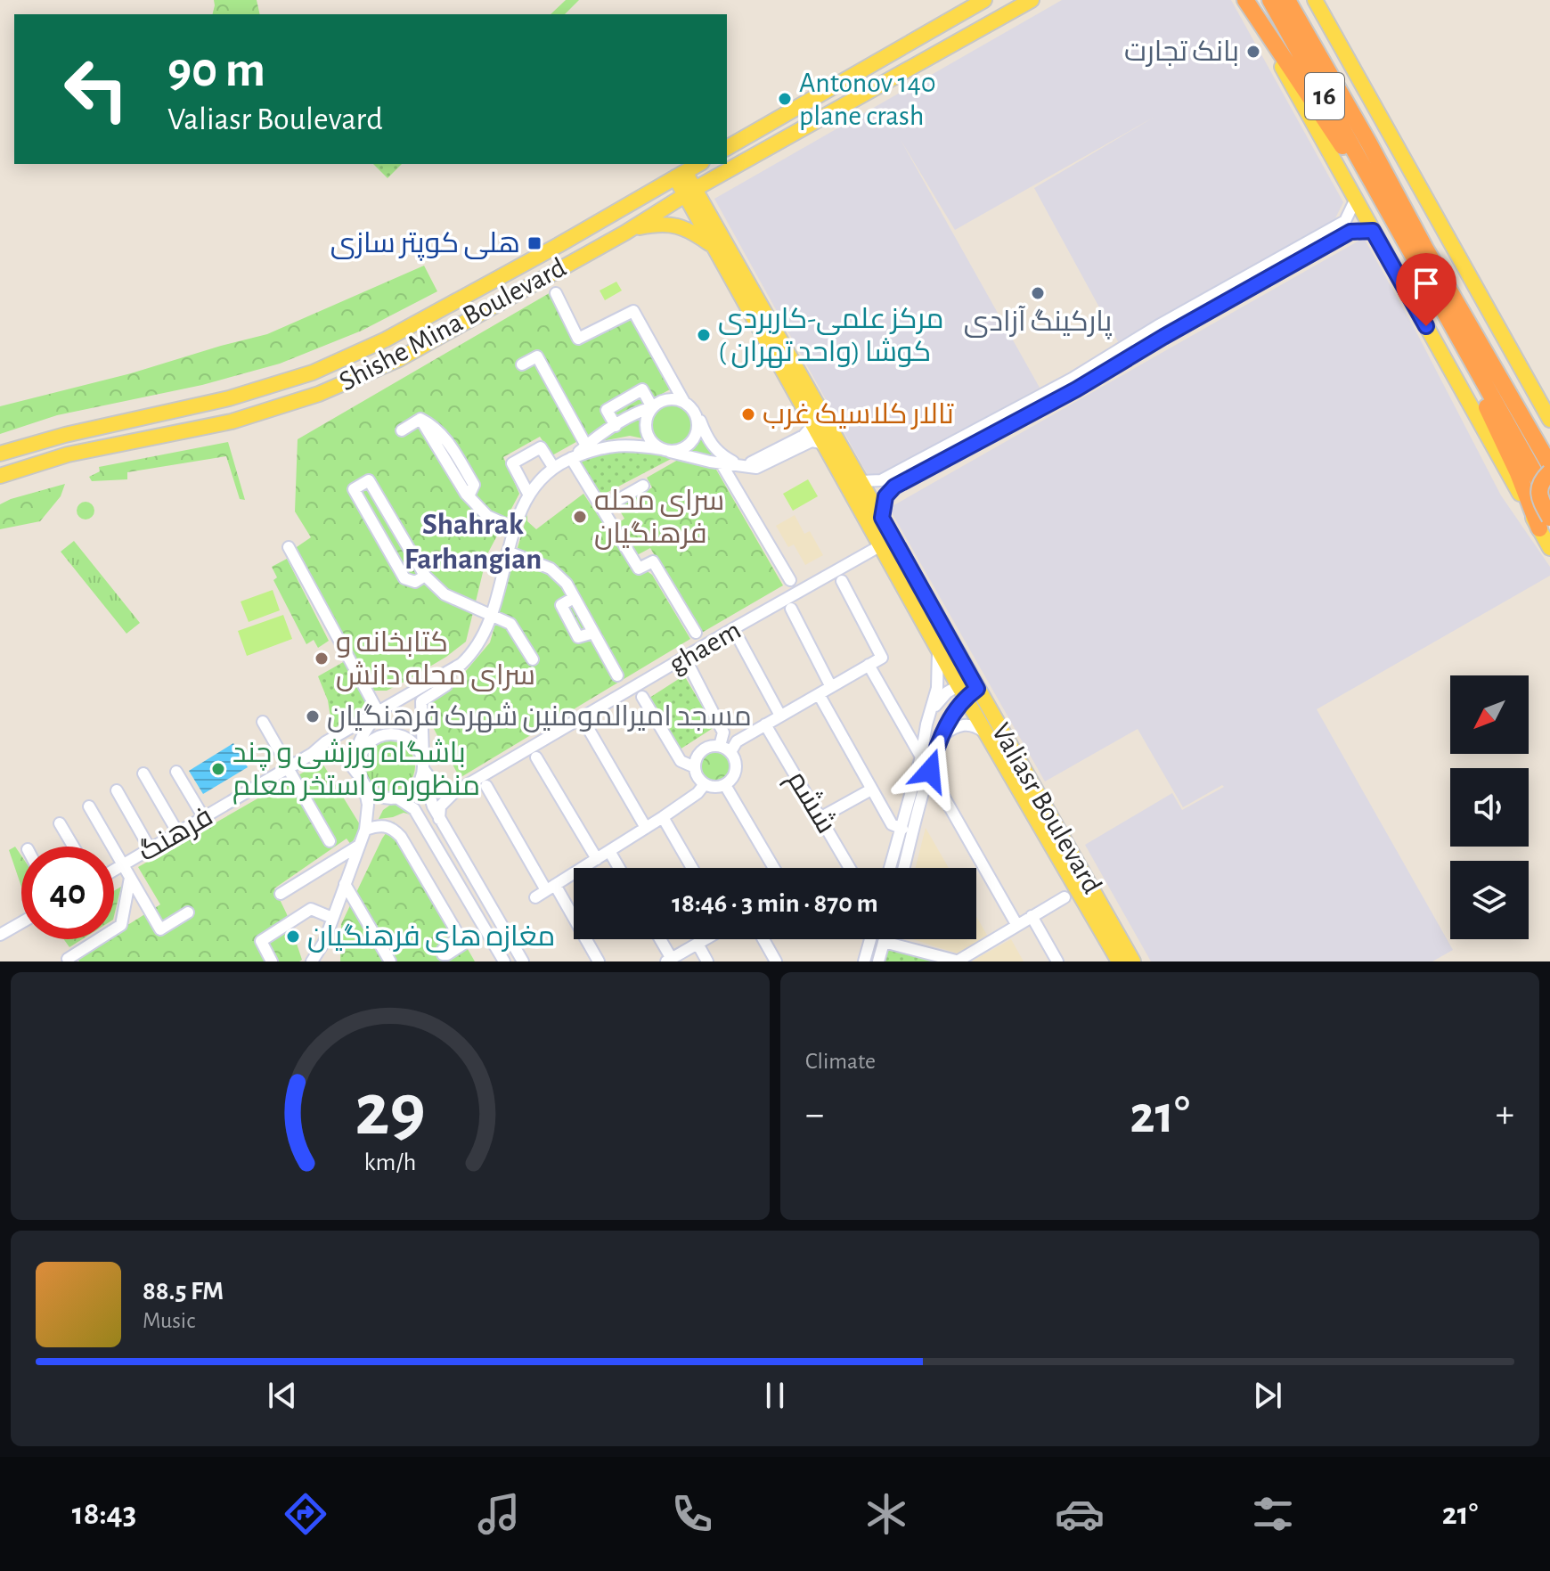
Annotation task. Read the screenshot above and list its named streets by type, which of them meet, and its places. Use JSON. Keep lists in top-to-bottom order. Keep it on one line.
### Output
{"streets":{"highway":["16"],"main road":["Shishe Mina Boulevard","Valiasr Boulevard"],"street":["ghaem","ششم","فرهنگ"]},"crossings":[["Shishe Mina Boulevard","Valiasr Boulevard"],["ghaem","Valiasr Boulevard"]],"districts":["Shahrak Farhangian"],"places":{"other":["بانک تجارت","Antonov 140 plane crash","پارکینگ آزادی","مرکز علمی-کاربردی کوشا (واحد تهران )","تالار کلاسیک غرب","سرای محله فرهنگیان","کتابخانه و سرای محله دانش","مسجد امیرالمومنین شهرک فرهنگیان","باشگاه ورزشی و چند منظوره و استخر معلم","مغازه های فرهنگیان"],"transit":["هلی کوپتر سازی"]},"north":"bottom left","page":{"turn":["90 m","Valiasr Boulevard"],"limit":"40","trip":"18:46 · 3 min · 870 m","tile":"Climate","heat":["−","21°","+"],"song":["88.5 FM","Music"],"tabs":["18:43","21°"],"gauge":["29","km/h"]}}
